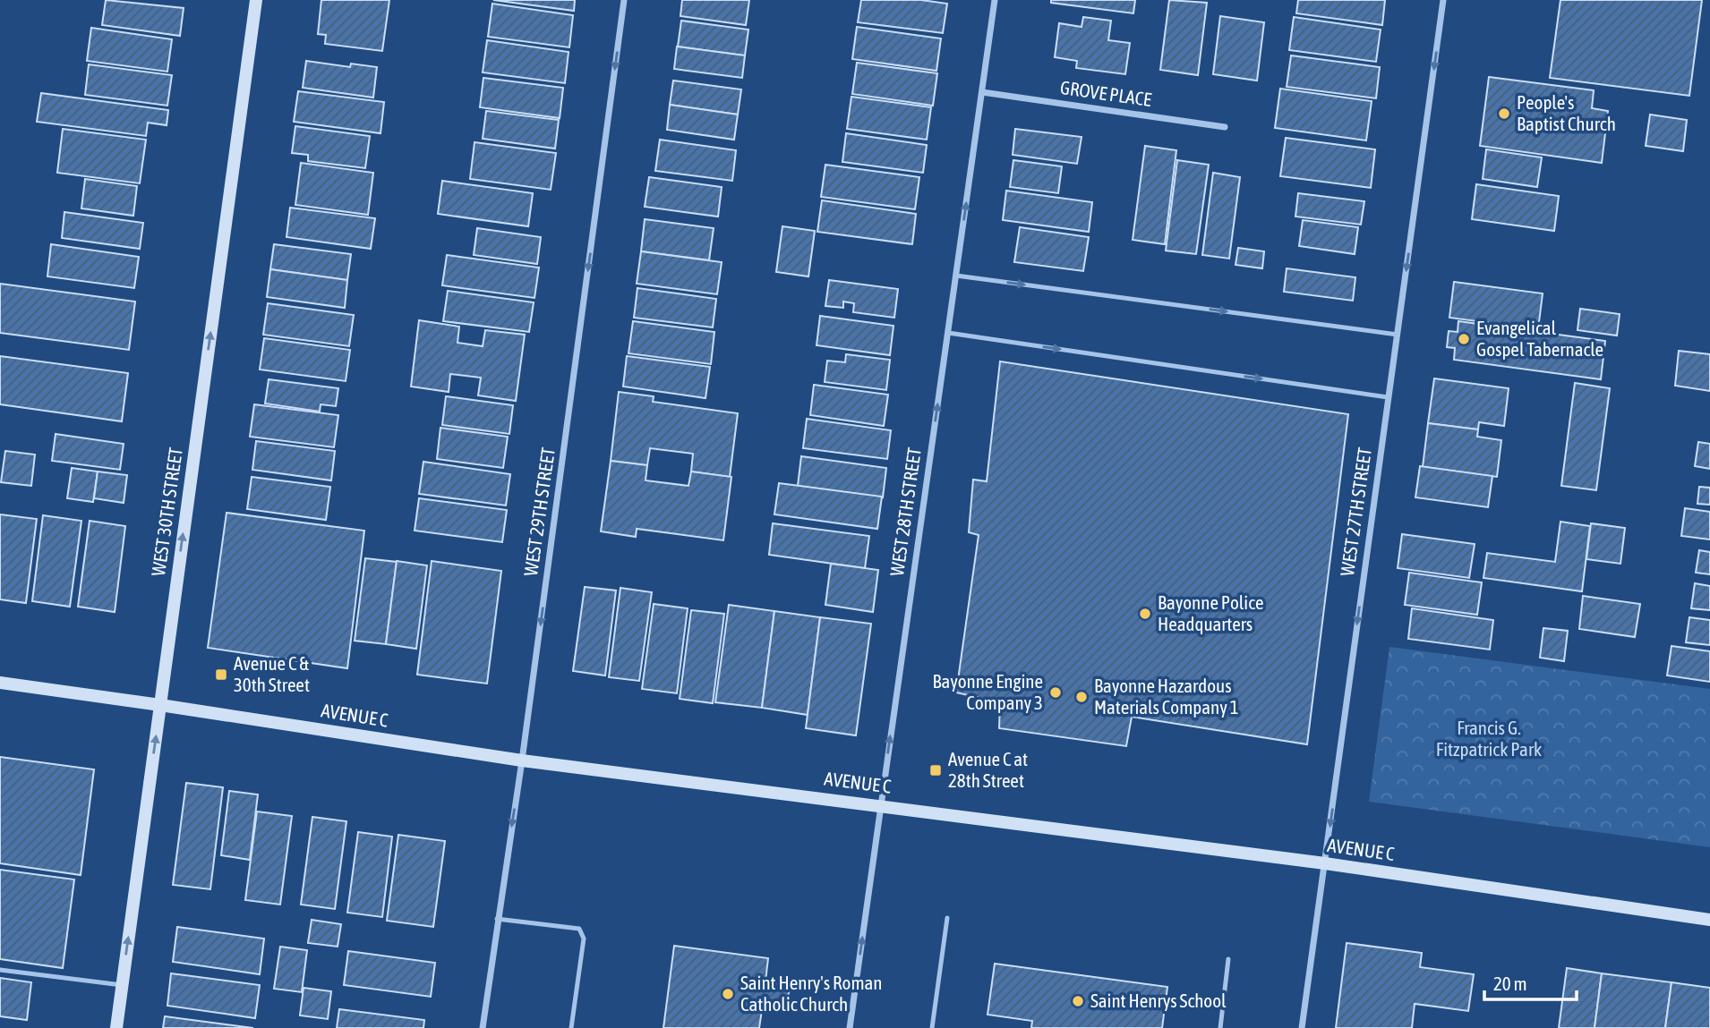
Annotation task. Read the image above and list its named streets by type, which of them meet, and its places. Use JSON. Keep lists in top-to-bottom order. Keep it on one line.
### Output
{"streets":{"main road":["WEST 30TH STREET","AVENUE C"],"street":["GROVE PLACE","WEST 29TH STREET","WEST 28TH STREET","WEST 27TH STREET"]},"crossings":[["GROVE PLACE","WEST 28TH STREET"],["WEST 30TH STREET","AVENUE C"],["WEST 29TH STREET","AVENUE C"],["WEST 28TH STREET","AVENUE C"],["WEST 27TH STREET","AVENUE C"]],"one_way":["WEST 30TH STREET","WEST 29TH STREET","WEST 28TH STREET","WEST 27TH STREET"],"parks":["Francis G. Fitzpatrick Park"],"places":{"other":["People's Baptist Church","Evangelical Gospel Tabernacle","Bayonne Police Headquarters","Bayonne Engine Company 3","Bayonne Hazardous Materials Company 1","Saint Henry's Roman Catholic Church","Saint Henrys School"],"transit":["Avenue C & 30th Street","Avenue C at 28th Street"]},"scale_bar":"20 m"}
